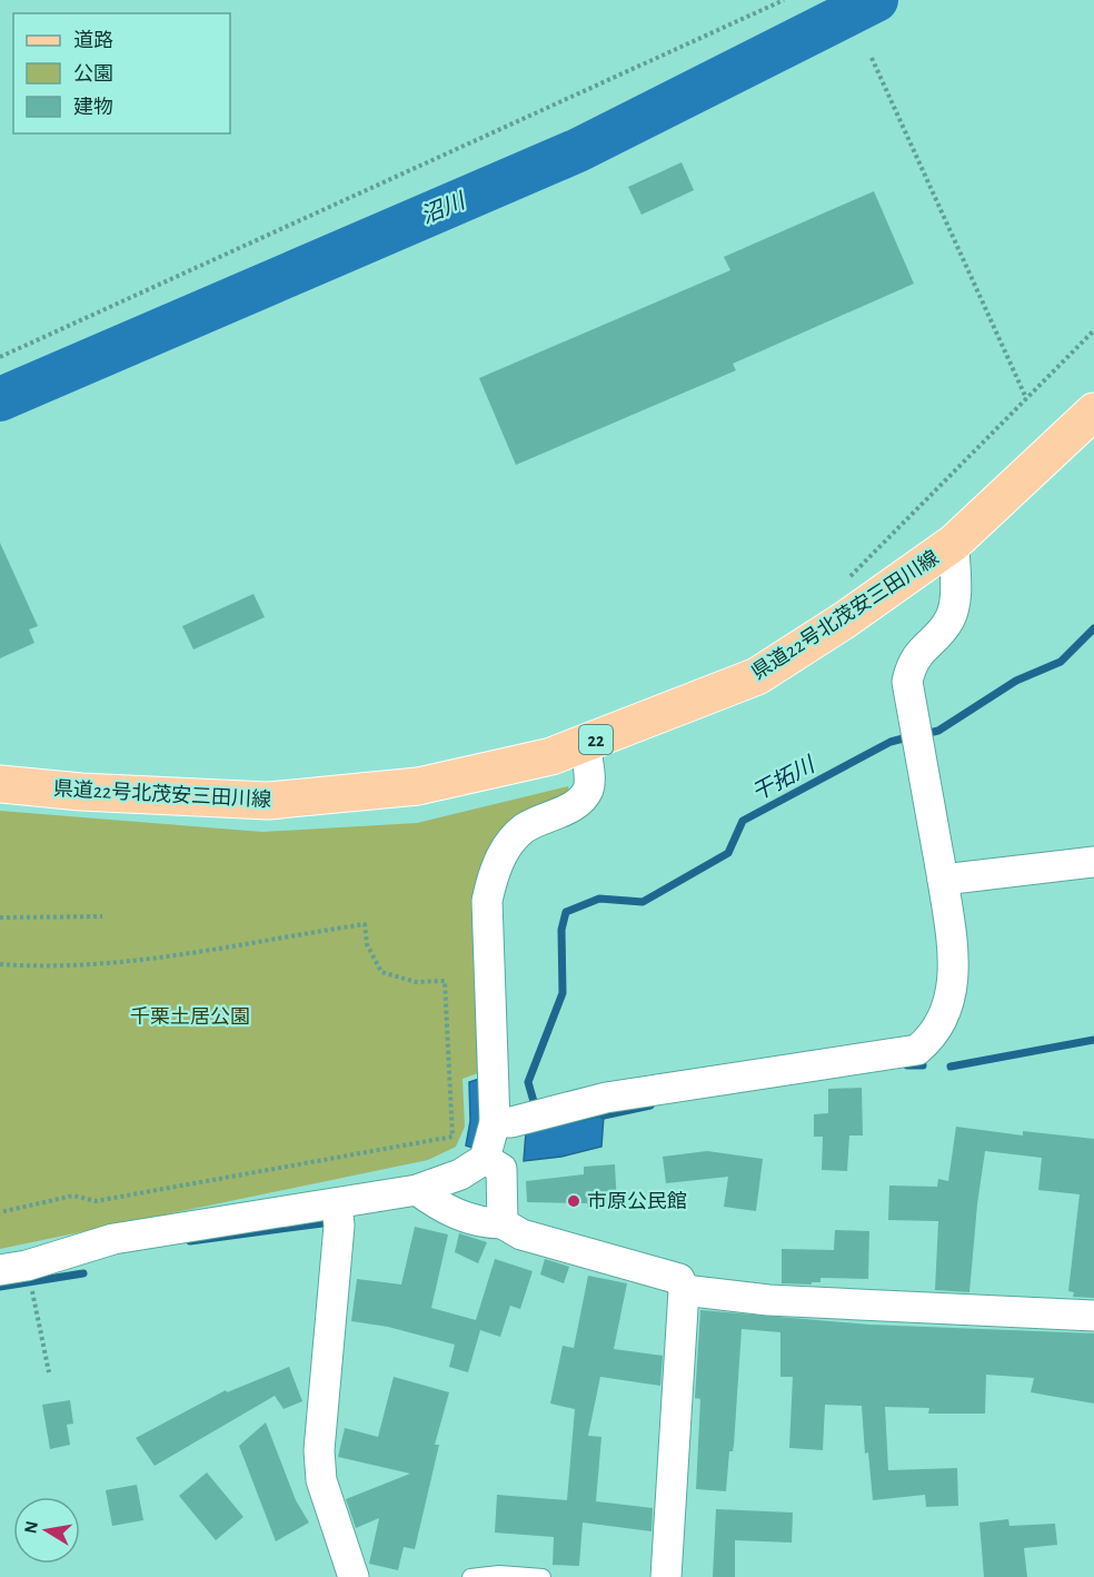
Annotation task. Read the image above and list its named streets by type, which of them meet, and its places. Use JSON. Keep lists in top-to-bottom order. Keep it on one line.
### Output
{"streets":{"main road":["県道22号北茂安三田川線","22"]},"water":["沼川","干拓川"],"parks":["千栗土居公園"],"places":["市原公民館"],"legend":["道路","公園","建物"],"north":"left"}
